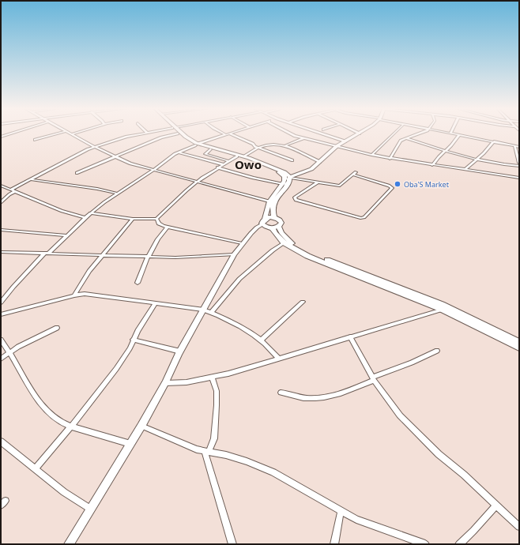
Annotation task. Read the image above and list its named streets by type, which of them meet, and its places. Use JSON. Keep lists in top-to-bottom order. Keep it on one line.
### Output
{"districts":["Owo"],"places":["Oba'S Market"]}
